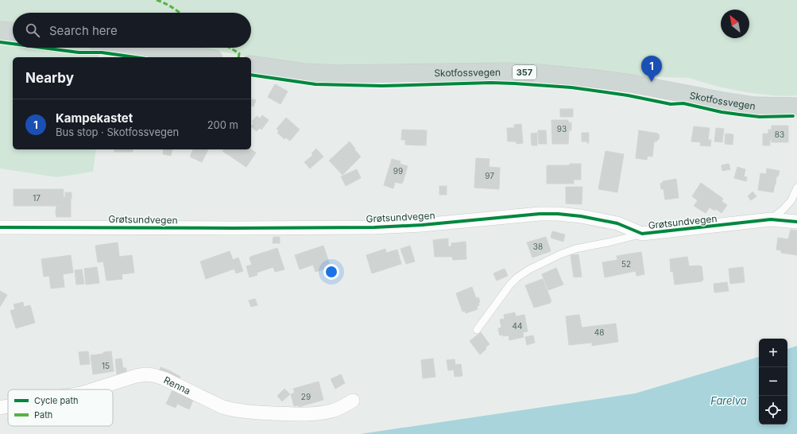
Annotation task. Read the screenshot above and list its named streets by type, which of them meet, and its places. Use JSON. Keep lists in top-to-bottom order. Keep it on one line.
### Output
{"streets":{"main road":["Skotfossvegen","357"],"street":["Grøtsundvegen","Renna"]},"water":["Farelva"],"house_numbers":["93","83","99","97","17","38","52","44","48","15","29"],"legend":["Cycle path","Path"],"north":"top left","page":{"search":"Search here","pins":"1","heading":"Nearby","list":[{"mark":"1","name":"Kampekastet","note":"Bus stop · Skotfossvegen","value":"200 m"}],"map_buttons":["+","−"]}}
